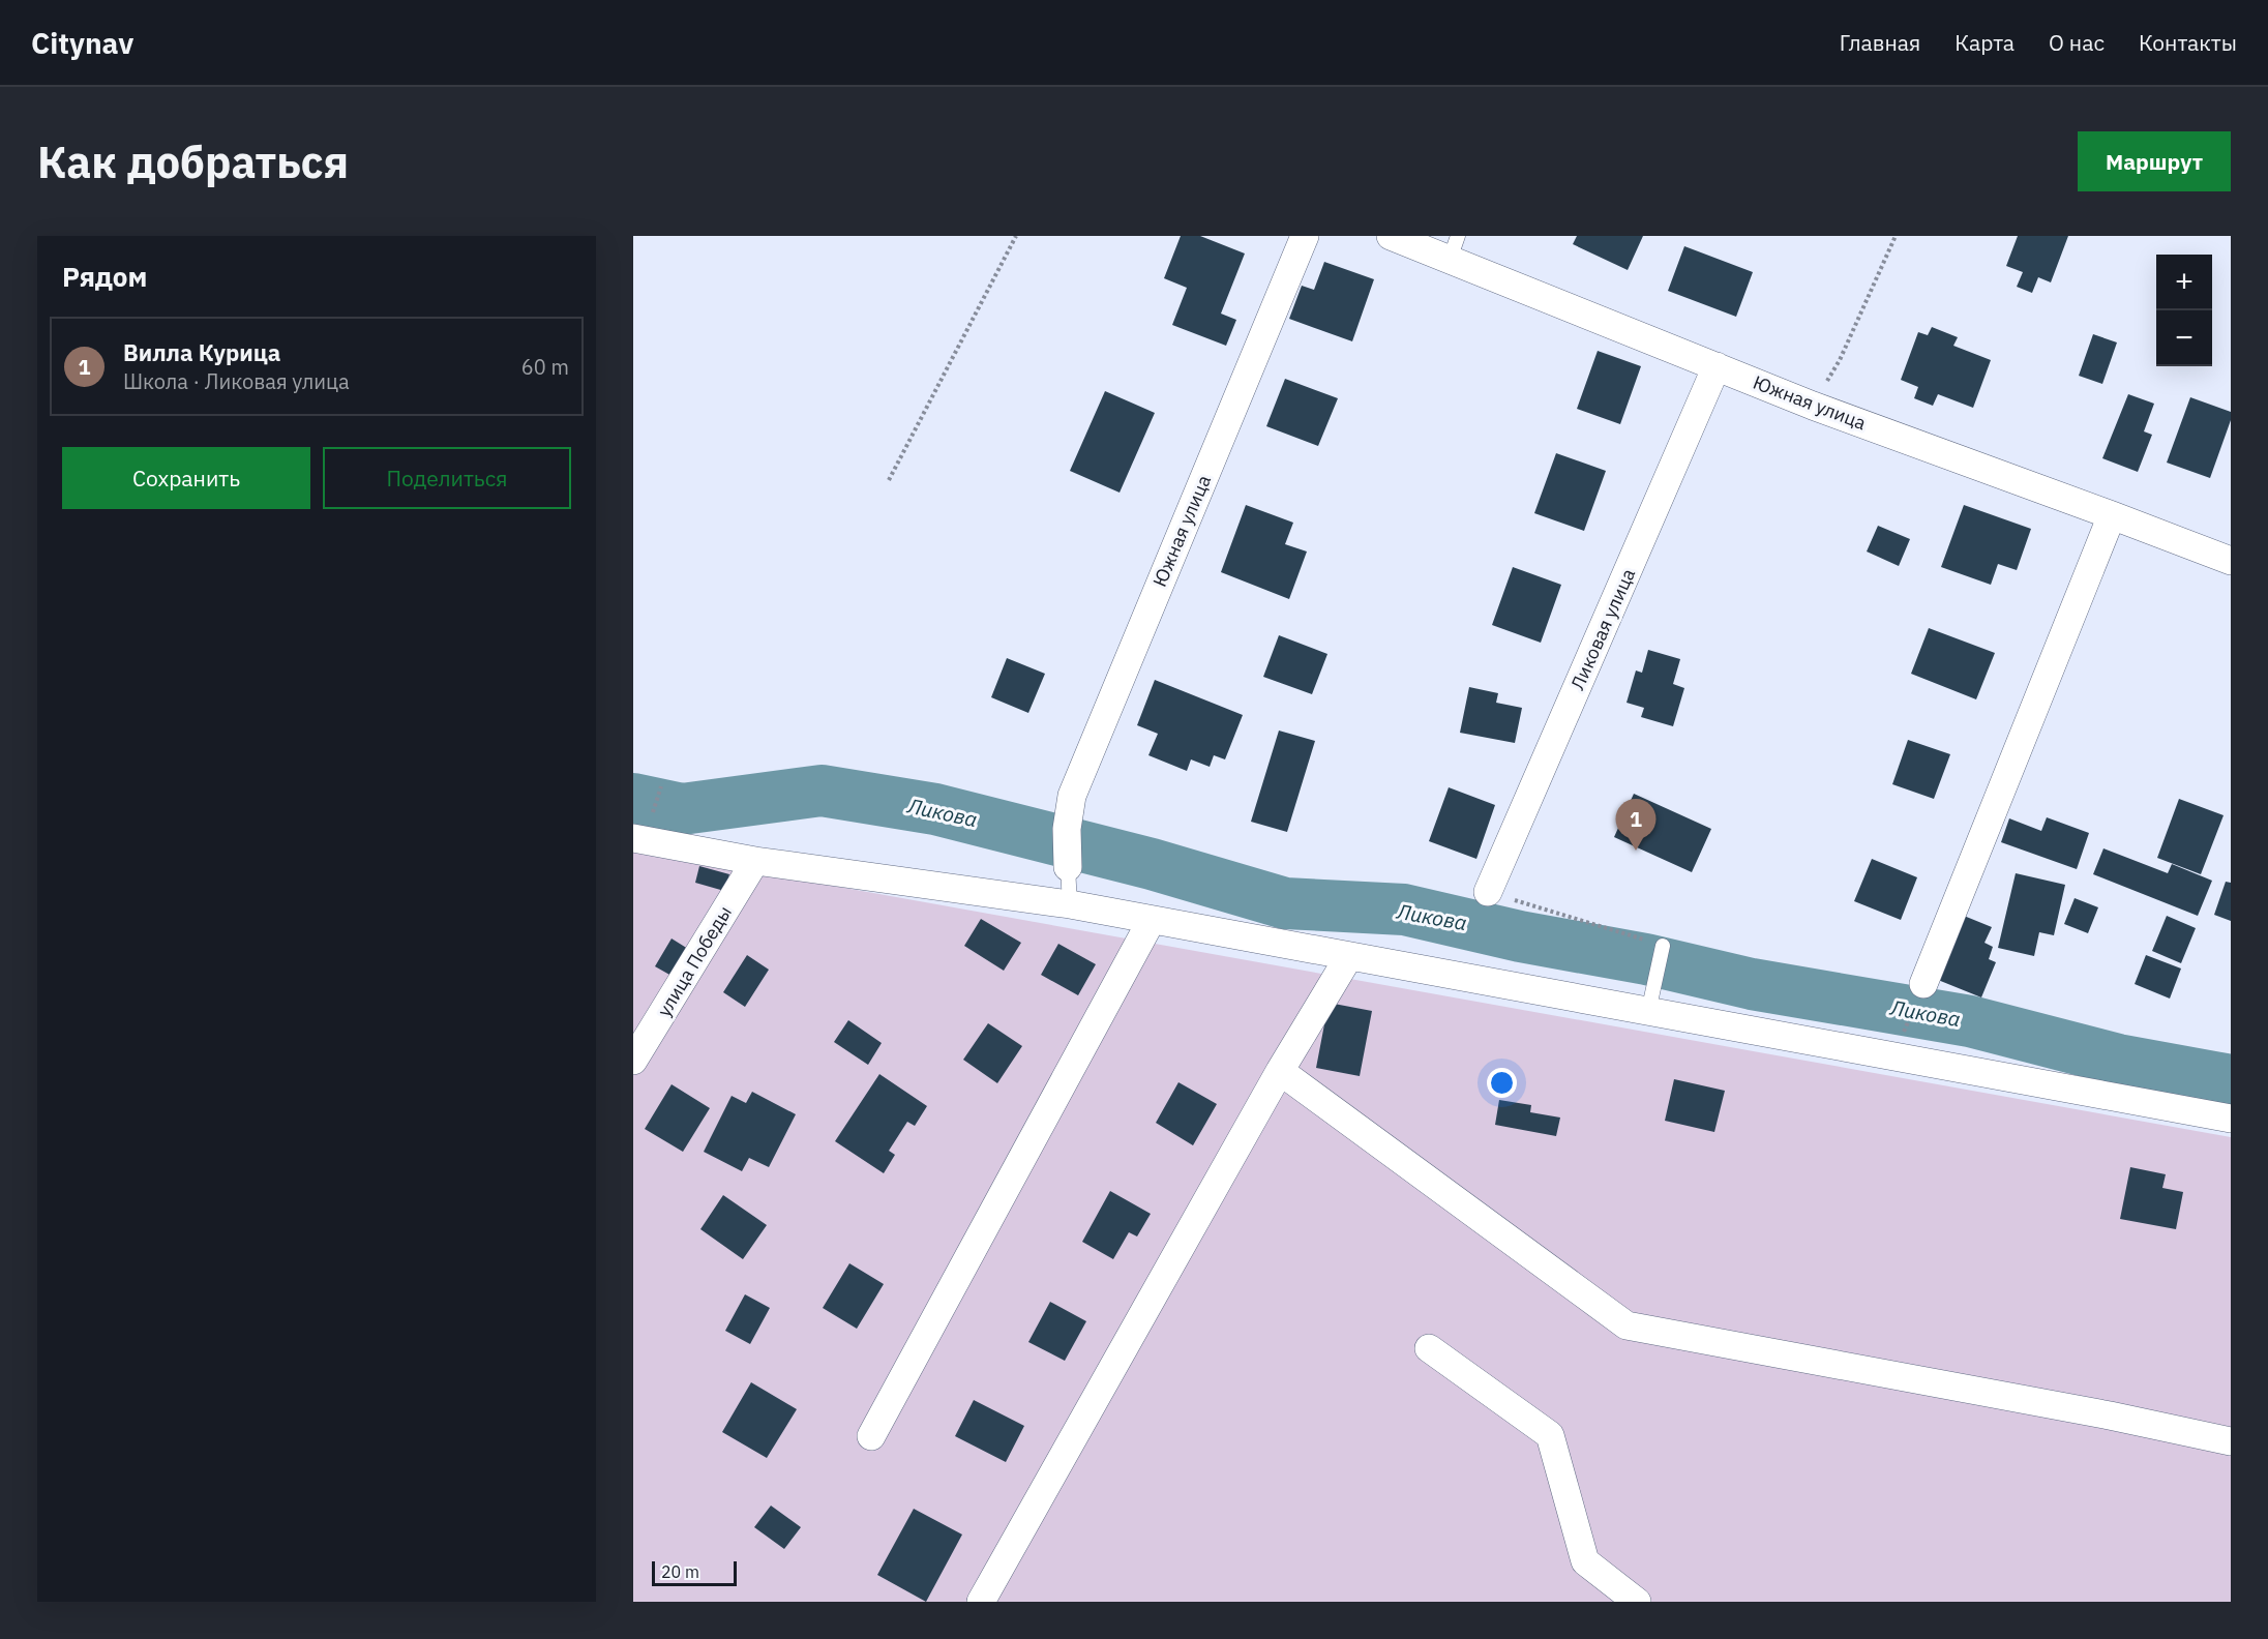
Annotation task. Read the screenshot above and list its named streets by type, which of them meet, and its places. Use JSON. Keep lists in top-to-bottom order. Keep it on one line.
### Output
{"streets":{"street":["Южная улица","Ликовая улица","улица Победы"]},"crossings":[["Южная улица","Ликовая улица"]],"water":["Ликова"],"scale_bar":"20 m","page":{"header":"Citynav","nav":["Главная","Карта","О нас","Контакты"],"buttons":["Маршрут",["Сохранить","Поделиться"]],"title":"Как добраться","heading":"Рядом","map_buttons":["+","−"],"list":[{"mark":"1","name":"Вилла Курица","note":"Школа · Ликовая улица","value":"60 m"}],"pins":"1","scale":"20 m"}}
